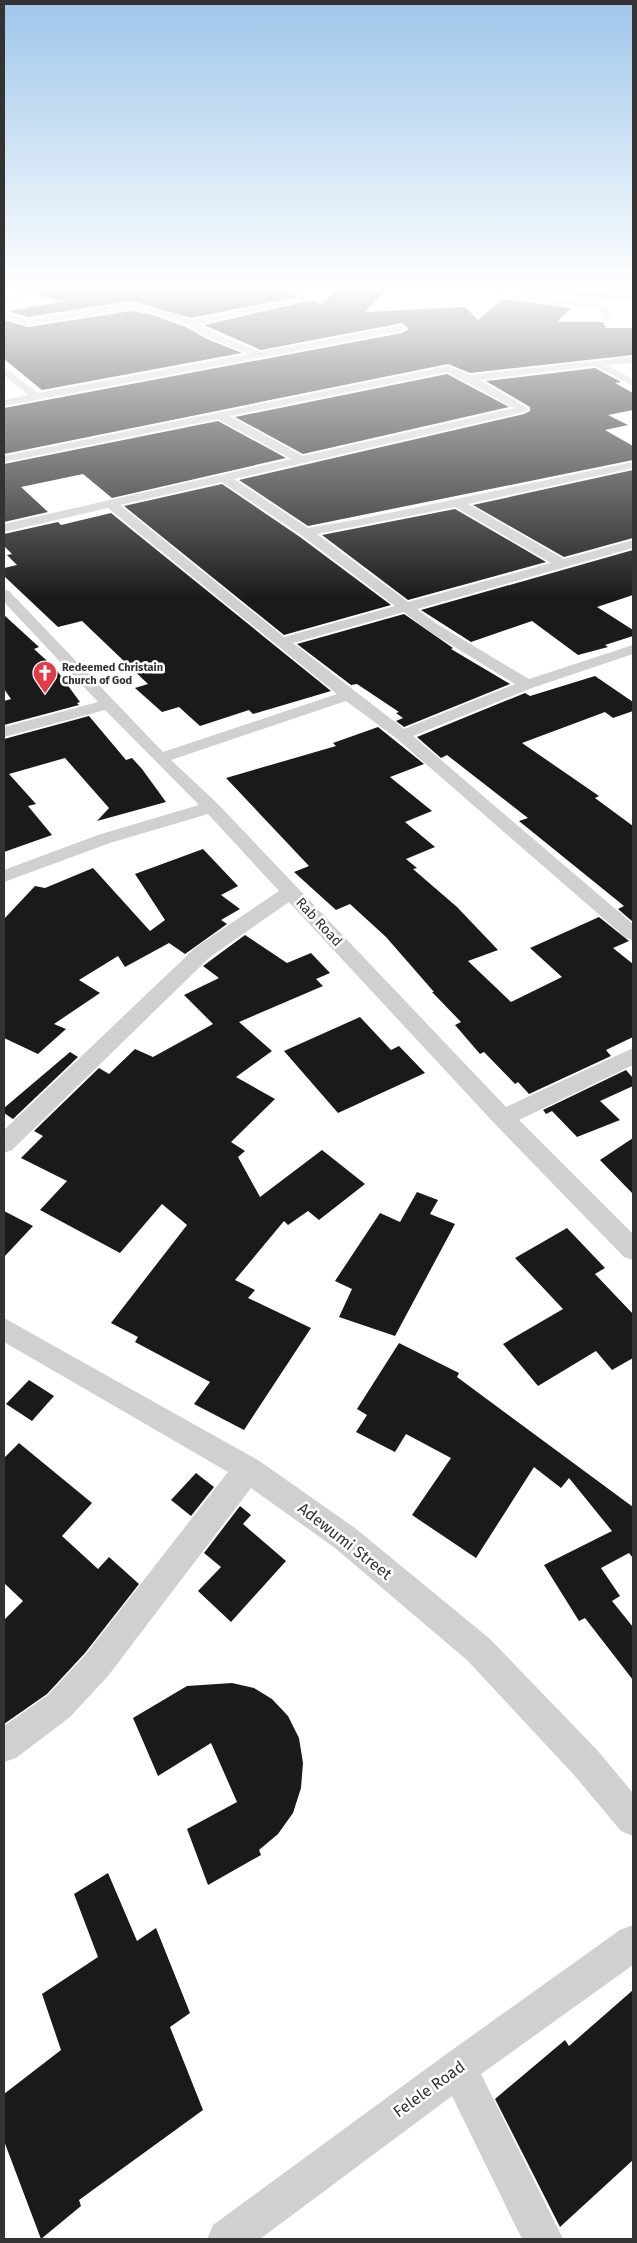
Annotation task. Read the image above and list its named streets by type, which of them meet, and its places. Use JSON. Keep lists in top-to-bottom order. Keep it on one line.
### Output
{"streets":{"street":["Rab Road","Adewumi Street","Felele Road"]},"places":{"church":["Redeemed Christain Church of God"]}}
